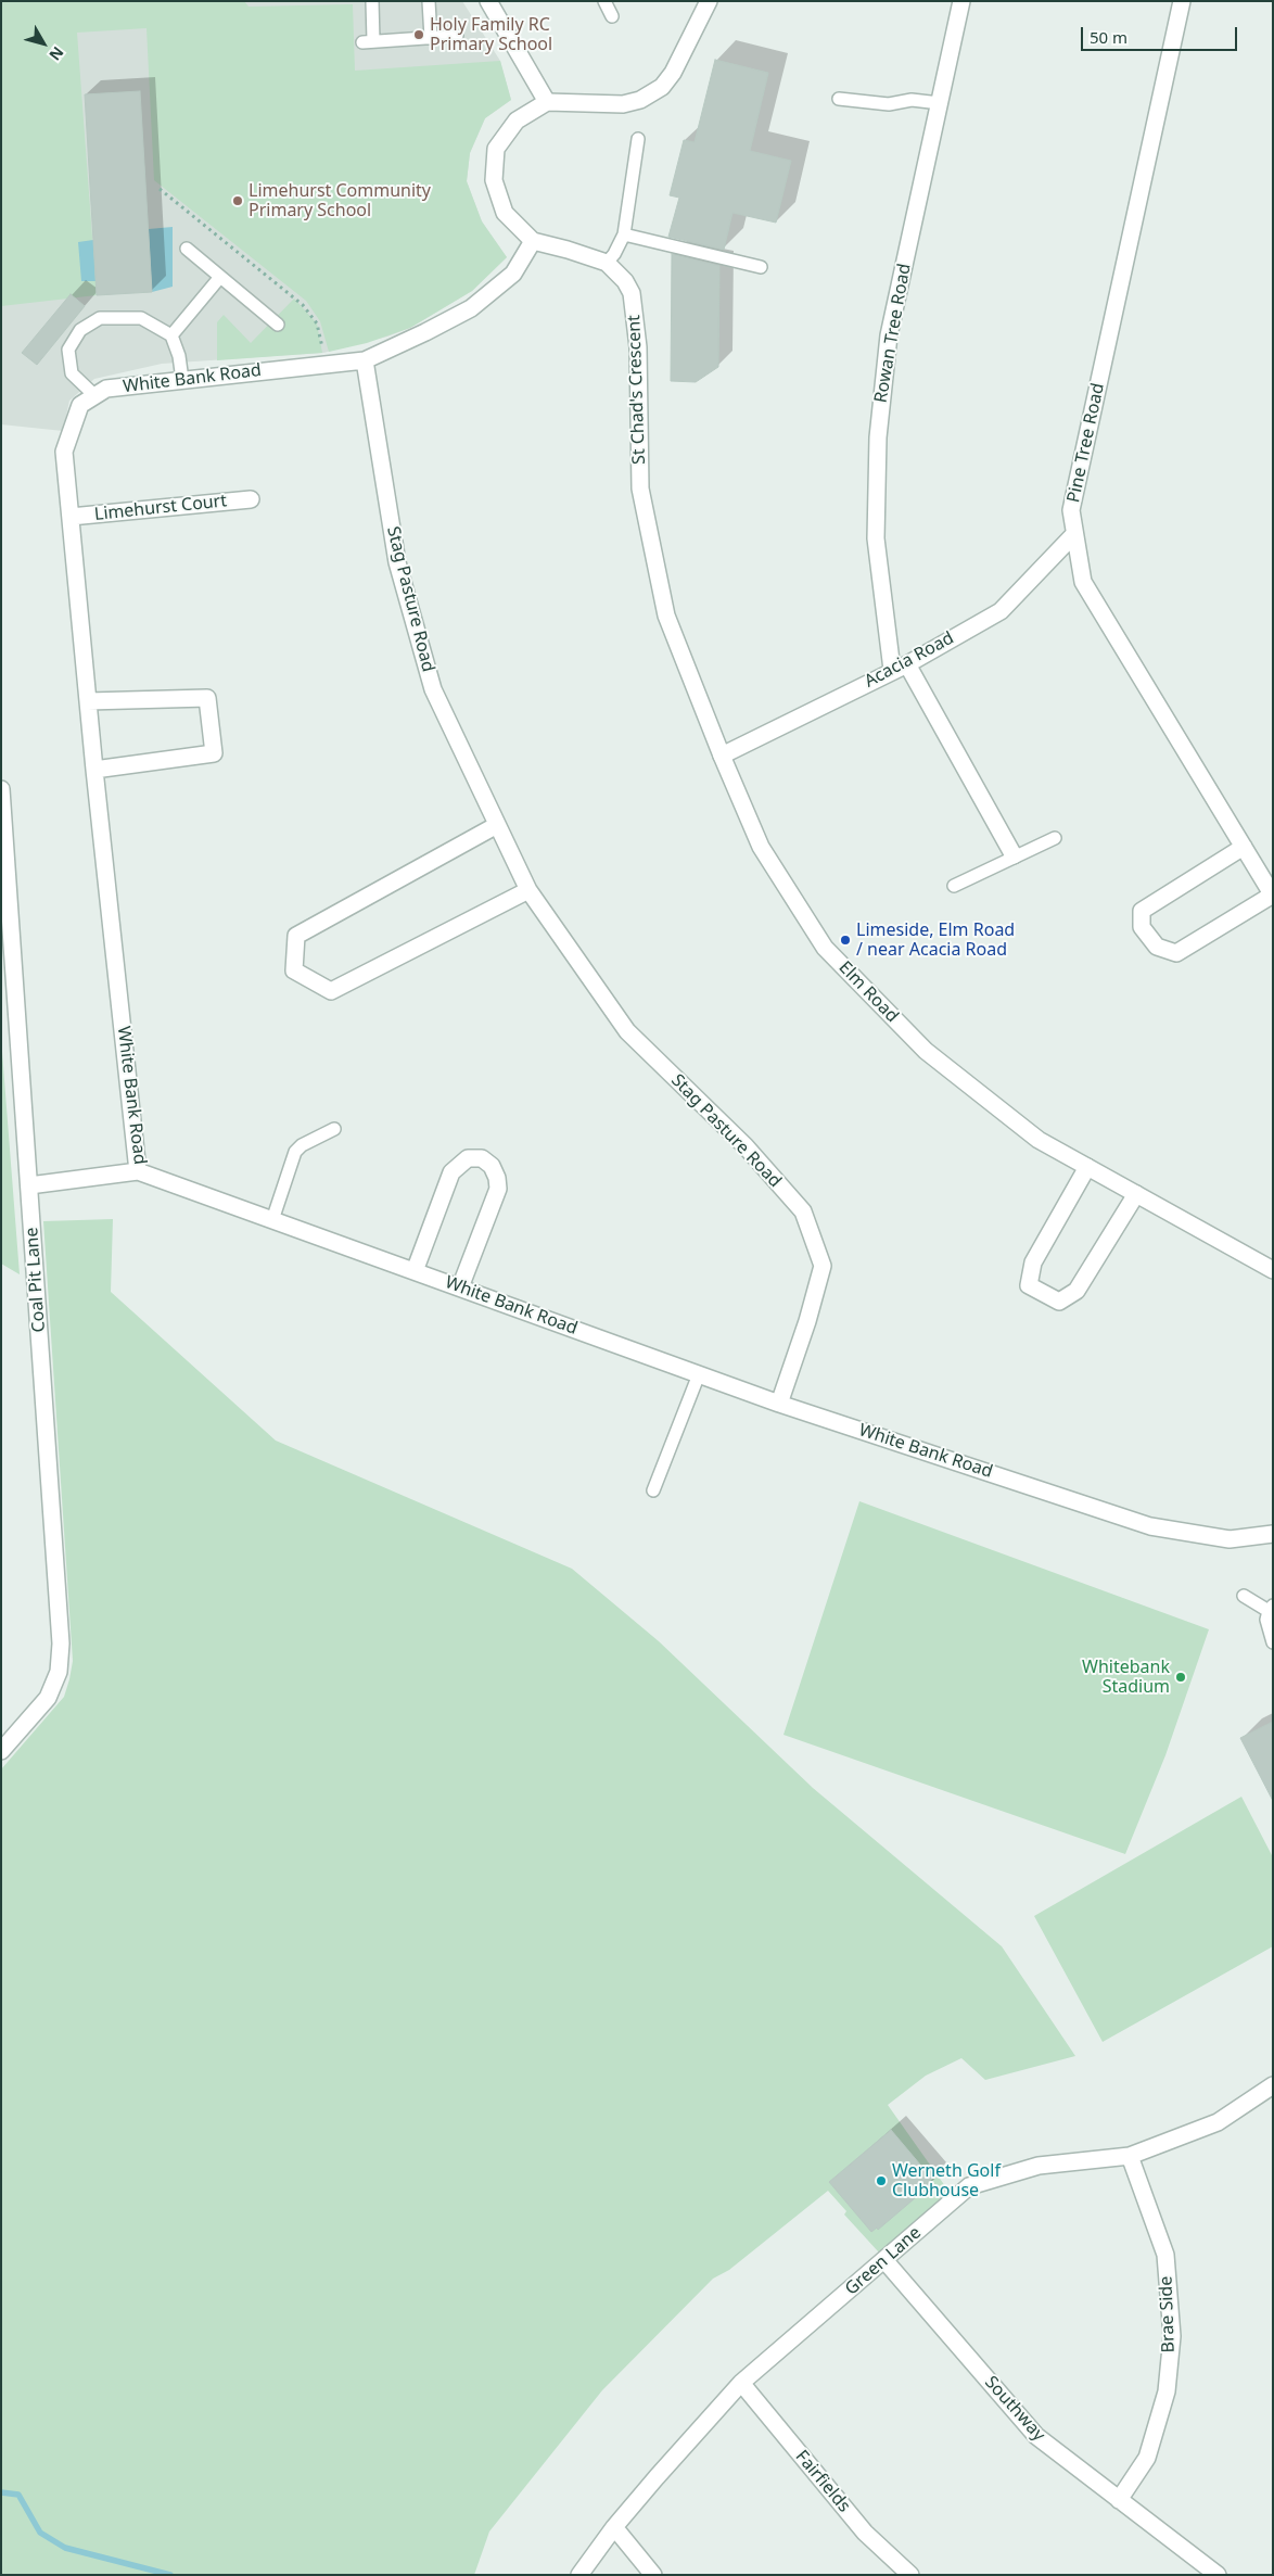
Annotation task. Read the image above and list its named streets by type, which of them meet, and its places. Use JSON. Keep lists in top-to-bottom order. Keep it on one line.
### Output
{"streets":{"street":["Rowan Tree Road","White Bank Road","St Chad's Crescent","Pine Tree Road","Limehurst Court","Stag Pasture Road","Acacia Road","Elm Road","Coal Pit Lane","Green Lane","Brae Side","Southway","Fairfields"]},"crossings":[["Rowan Tree Road","Acacia Road"],["White Bank Road","St Chad's Crescent"],["White Bank Road","Limehurst Court"],["White Bank Road","Stag Pasture Road"],["St Chad's Crescent","Acacia Road"],["St Chad's Crescent","Elm Road"],["Pine Tree Road","Acacia Road"],["Acacia Road","Elm Road"],["Green Lane","Brae Side"],["Green Lane","Southway"],["Green Lane","Fairfields"],["Brae Side","Southway"]],"places":["Holy Family RC Primary School","Limehurst Community Primary School","Limeside, Elm Road / near Acacia Road","Whitebank Stadium","Werneth Golf Clubhouse"],"scale_bar":"50 m","north":"bottom right"}
